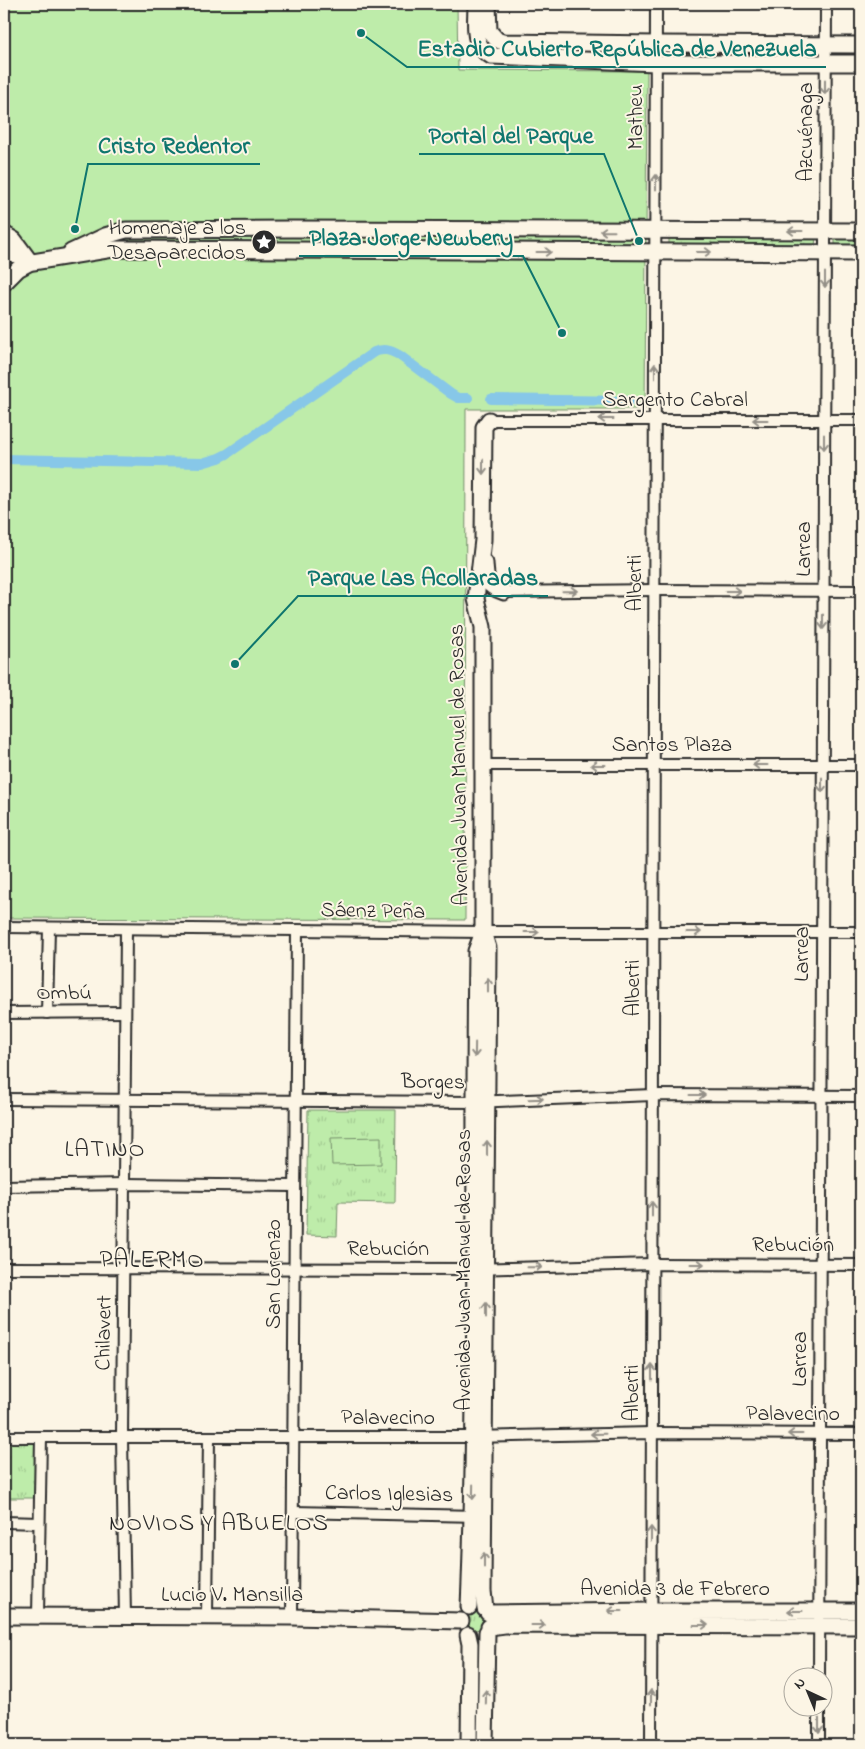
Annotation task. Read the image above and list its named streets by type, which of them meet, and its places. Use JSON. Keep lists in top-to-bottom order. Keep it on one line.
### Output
{"streets":{"street":["Matheu","Azcuénaga","Sargento Cabral","Larrea","Alberti","Santos Plaza","Avenida Juan Manuel de Rosas","Sáenz Peña","Ombú","Borges","Rebución","San Lorenzo","Chilavert","Palavecino","Carlos Iglesias","Avenida 3 de Febrero","Lucio V. Mansilla"]},"crossings":[["Matheu","Alberti"],["Azcuénaga","Larrea"],["Sargento Cabral","Larrea"],["Sargento Cabral","Alberti"],["Sargento Cabral","Avenida Juan Manuel de Rosas"],["Larrea","Santos Plaza"],["Larrea","Sáenz Peña"],["Larrea","Borges"],["Larrea","Rebución"],["Larrea","Palavecino"],["Larrea","Avenida 3 de Febrero"],["Alberti","Santos Plaza"],["Alberti","Sáenz Peña"],["Alberti","Borges"],["Alberti","Rebución"],["Alberti","Palavecino"],["Alberti","Avenida 3 de Febrero"],["Santos Plaza","Avenida Juan Manuel de Rosas"],["Avenida Juan Manuel de Rosas","Sáenz Peña"],["Avenida Juan Manuel de Rosas","Borges"],["Avenida Juan Manuel de Rosas","Rebución"],["Avenida Juan Manuel de Rosas","Palavecino"],["Avenida Juan Manuel de Rosas","Carlos Iglesias"],["Avenida Juan Manuel de Rosas","Avenida 3 de Febrero"],["Avenida Juan Manuel de Rosas","Lucio V. Mansilla"],["Sáenz Peña","San Lorenzo"],["Sáenz Peña","Chilavert"],["Ombú","Chilavert"],["Borges","San Lorenzo"],["Borges","Chilavert"],["Rebución","San Lorenzo"],["Rebución","Chilavert"],["San Lorenzo","Palavecino"],["San Lorenzo","Carlos Iglesias"],["San Lorenzo","Lucio V. Mansilla"],["Chilavert","Palavecino"],["Chilavert","Lucio V. Mansilla"],["Avenida 3 de Febrero","Lucio V. Mansilla"]],"one_way":["Matheu","Azcuénaga","Sargento Cabral","Larrea","Alberti","Santos Plaza","Sáenz Peña","Borges","Rebución","Palavecino"],"districts":["LATINO","PALERMO","NOVIOS Y ABUELOS"],"places":{"other":["Estadio Cubierto República de Venezuela","Cristo Redentor","Portal del Parque","Plaza Jorge Newbery","Parque Las Acollaradas"],"place":["Homenaje a los Desaparecidos"]},"north":"top left"}
